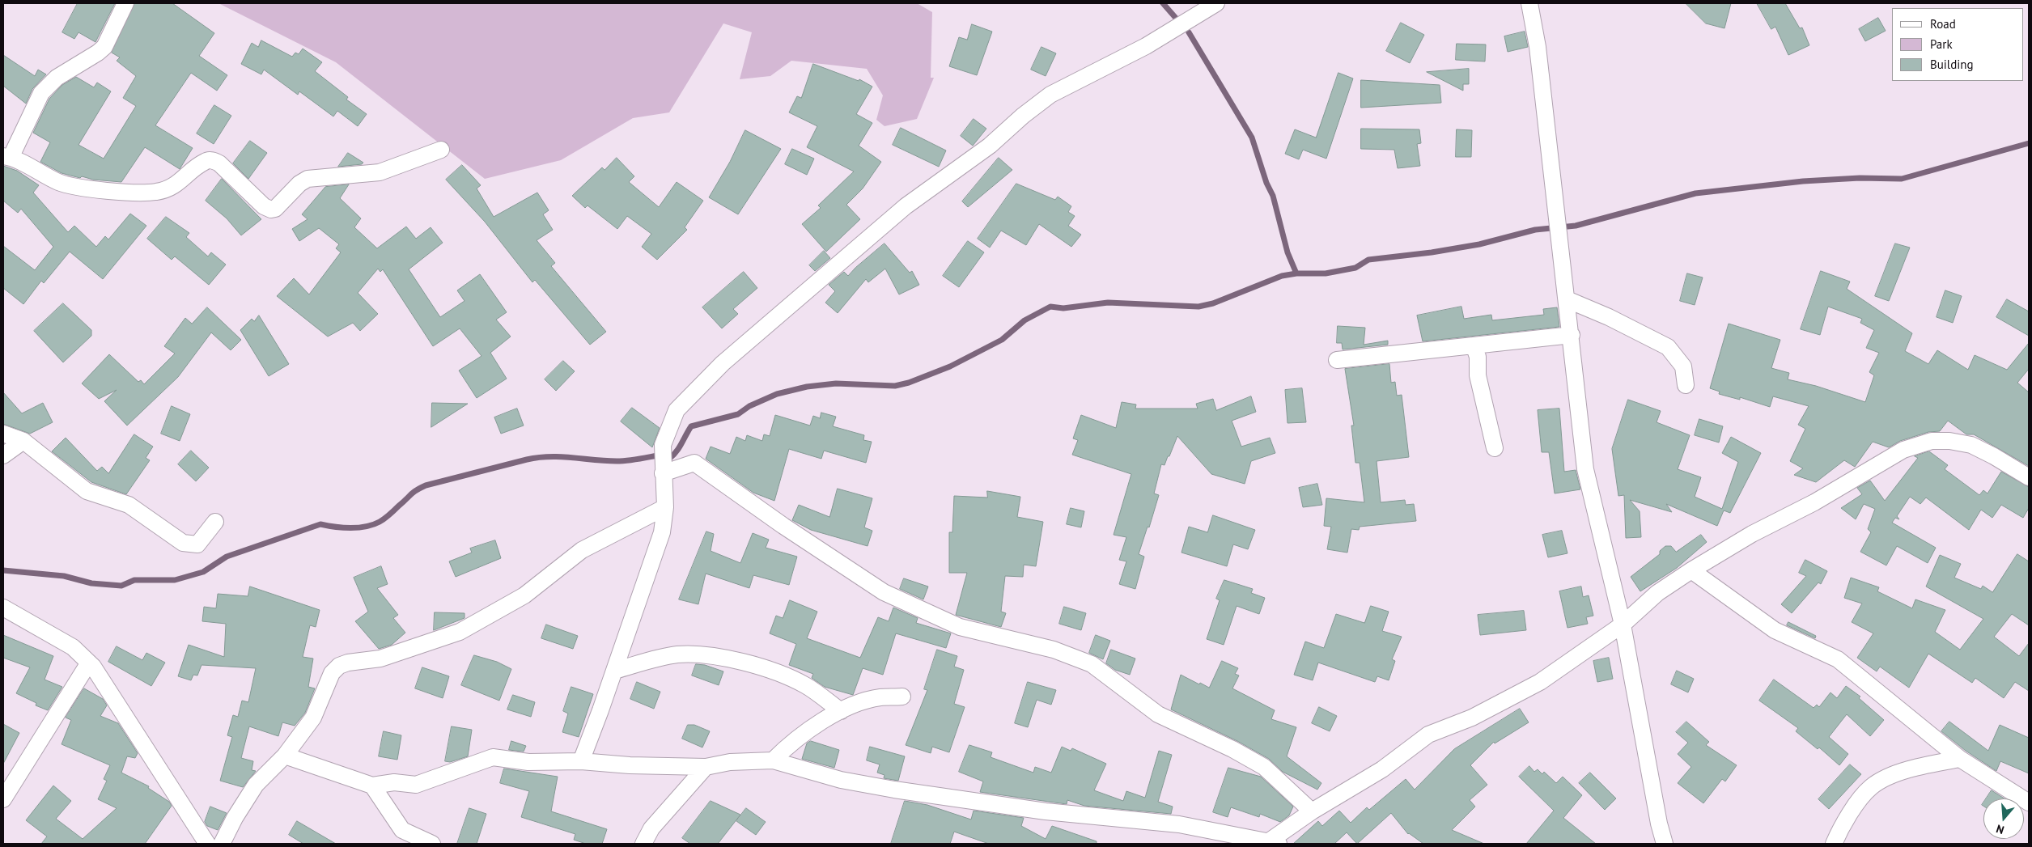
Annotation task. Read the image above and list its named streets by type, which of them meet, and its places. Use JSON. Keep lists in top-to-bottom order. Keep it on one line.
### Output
{"legend":["Road","Park","Building"],"north":"bottom"}
